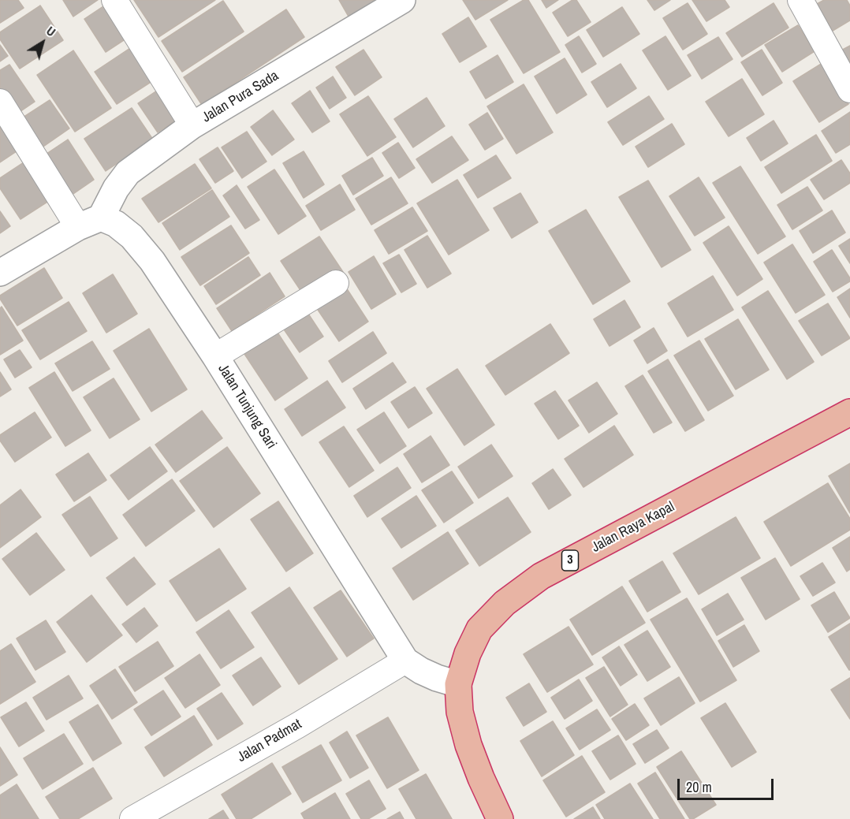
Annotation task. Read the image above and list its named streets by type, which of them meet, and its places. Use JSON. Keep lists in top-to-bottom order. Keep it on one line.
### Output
{"streets":{"highway":["Jalan Raya Kapal","3"],"street":["Jalan Pura Sada","Jalan Tunjung Sari","Jalan Padmat"]},"crossings":[["Jalan Pura Sada","Jalan Tunjung Sari"],["Jalan Tunjung Sari","Jalan Raya Kapal"],["Jalan Tunjung Sari","Jalan Padmat"]],"scale_bar":"20 m","north":"top right"}
